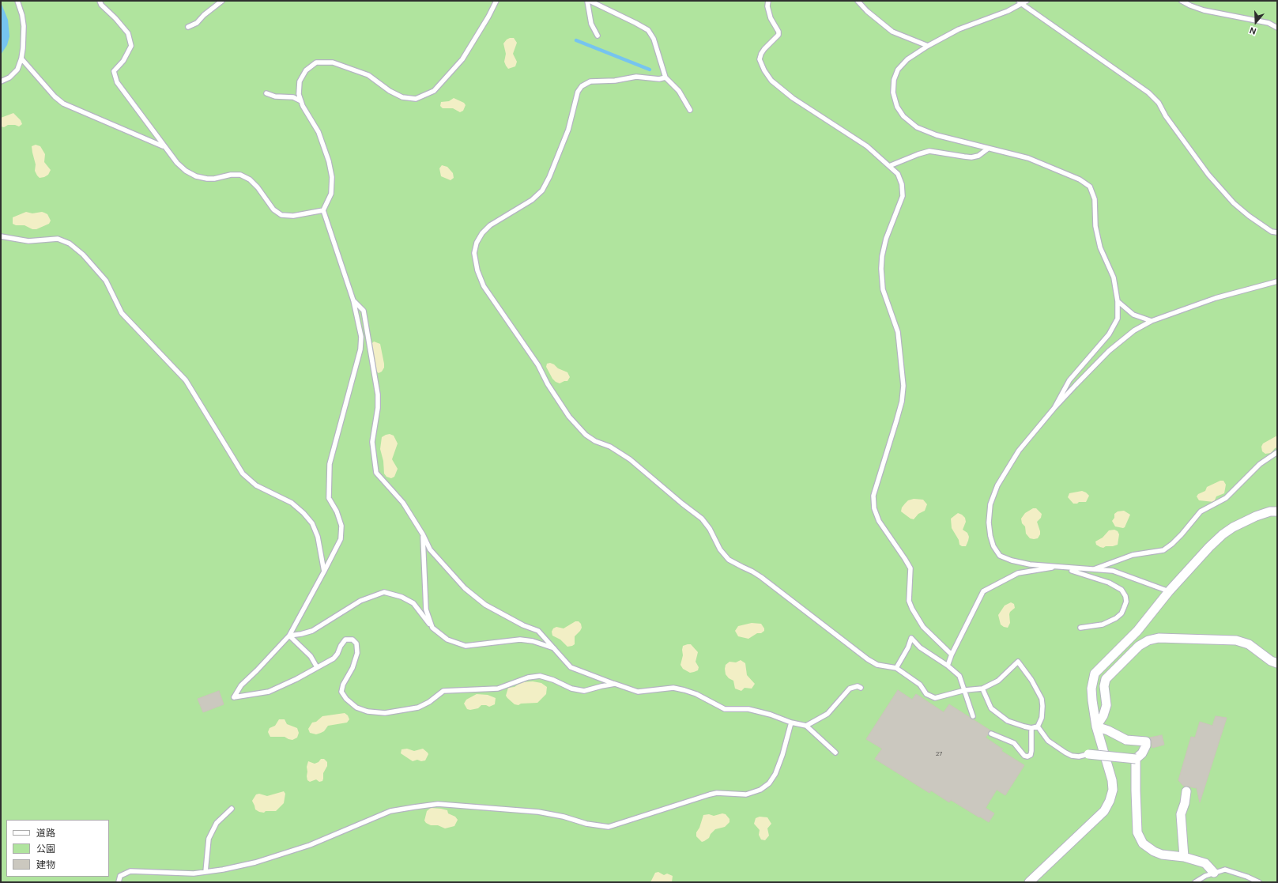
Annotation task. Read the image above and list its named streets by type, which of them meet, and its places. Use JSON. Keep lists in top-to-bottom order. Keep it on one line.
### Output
{"house_numbers":["27"],"legend":["道路","公園","建物"],"north":"bottom"}
